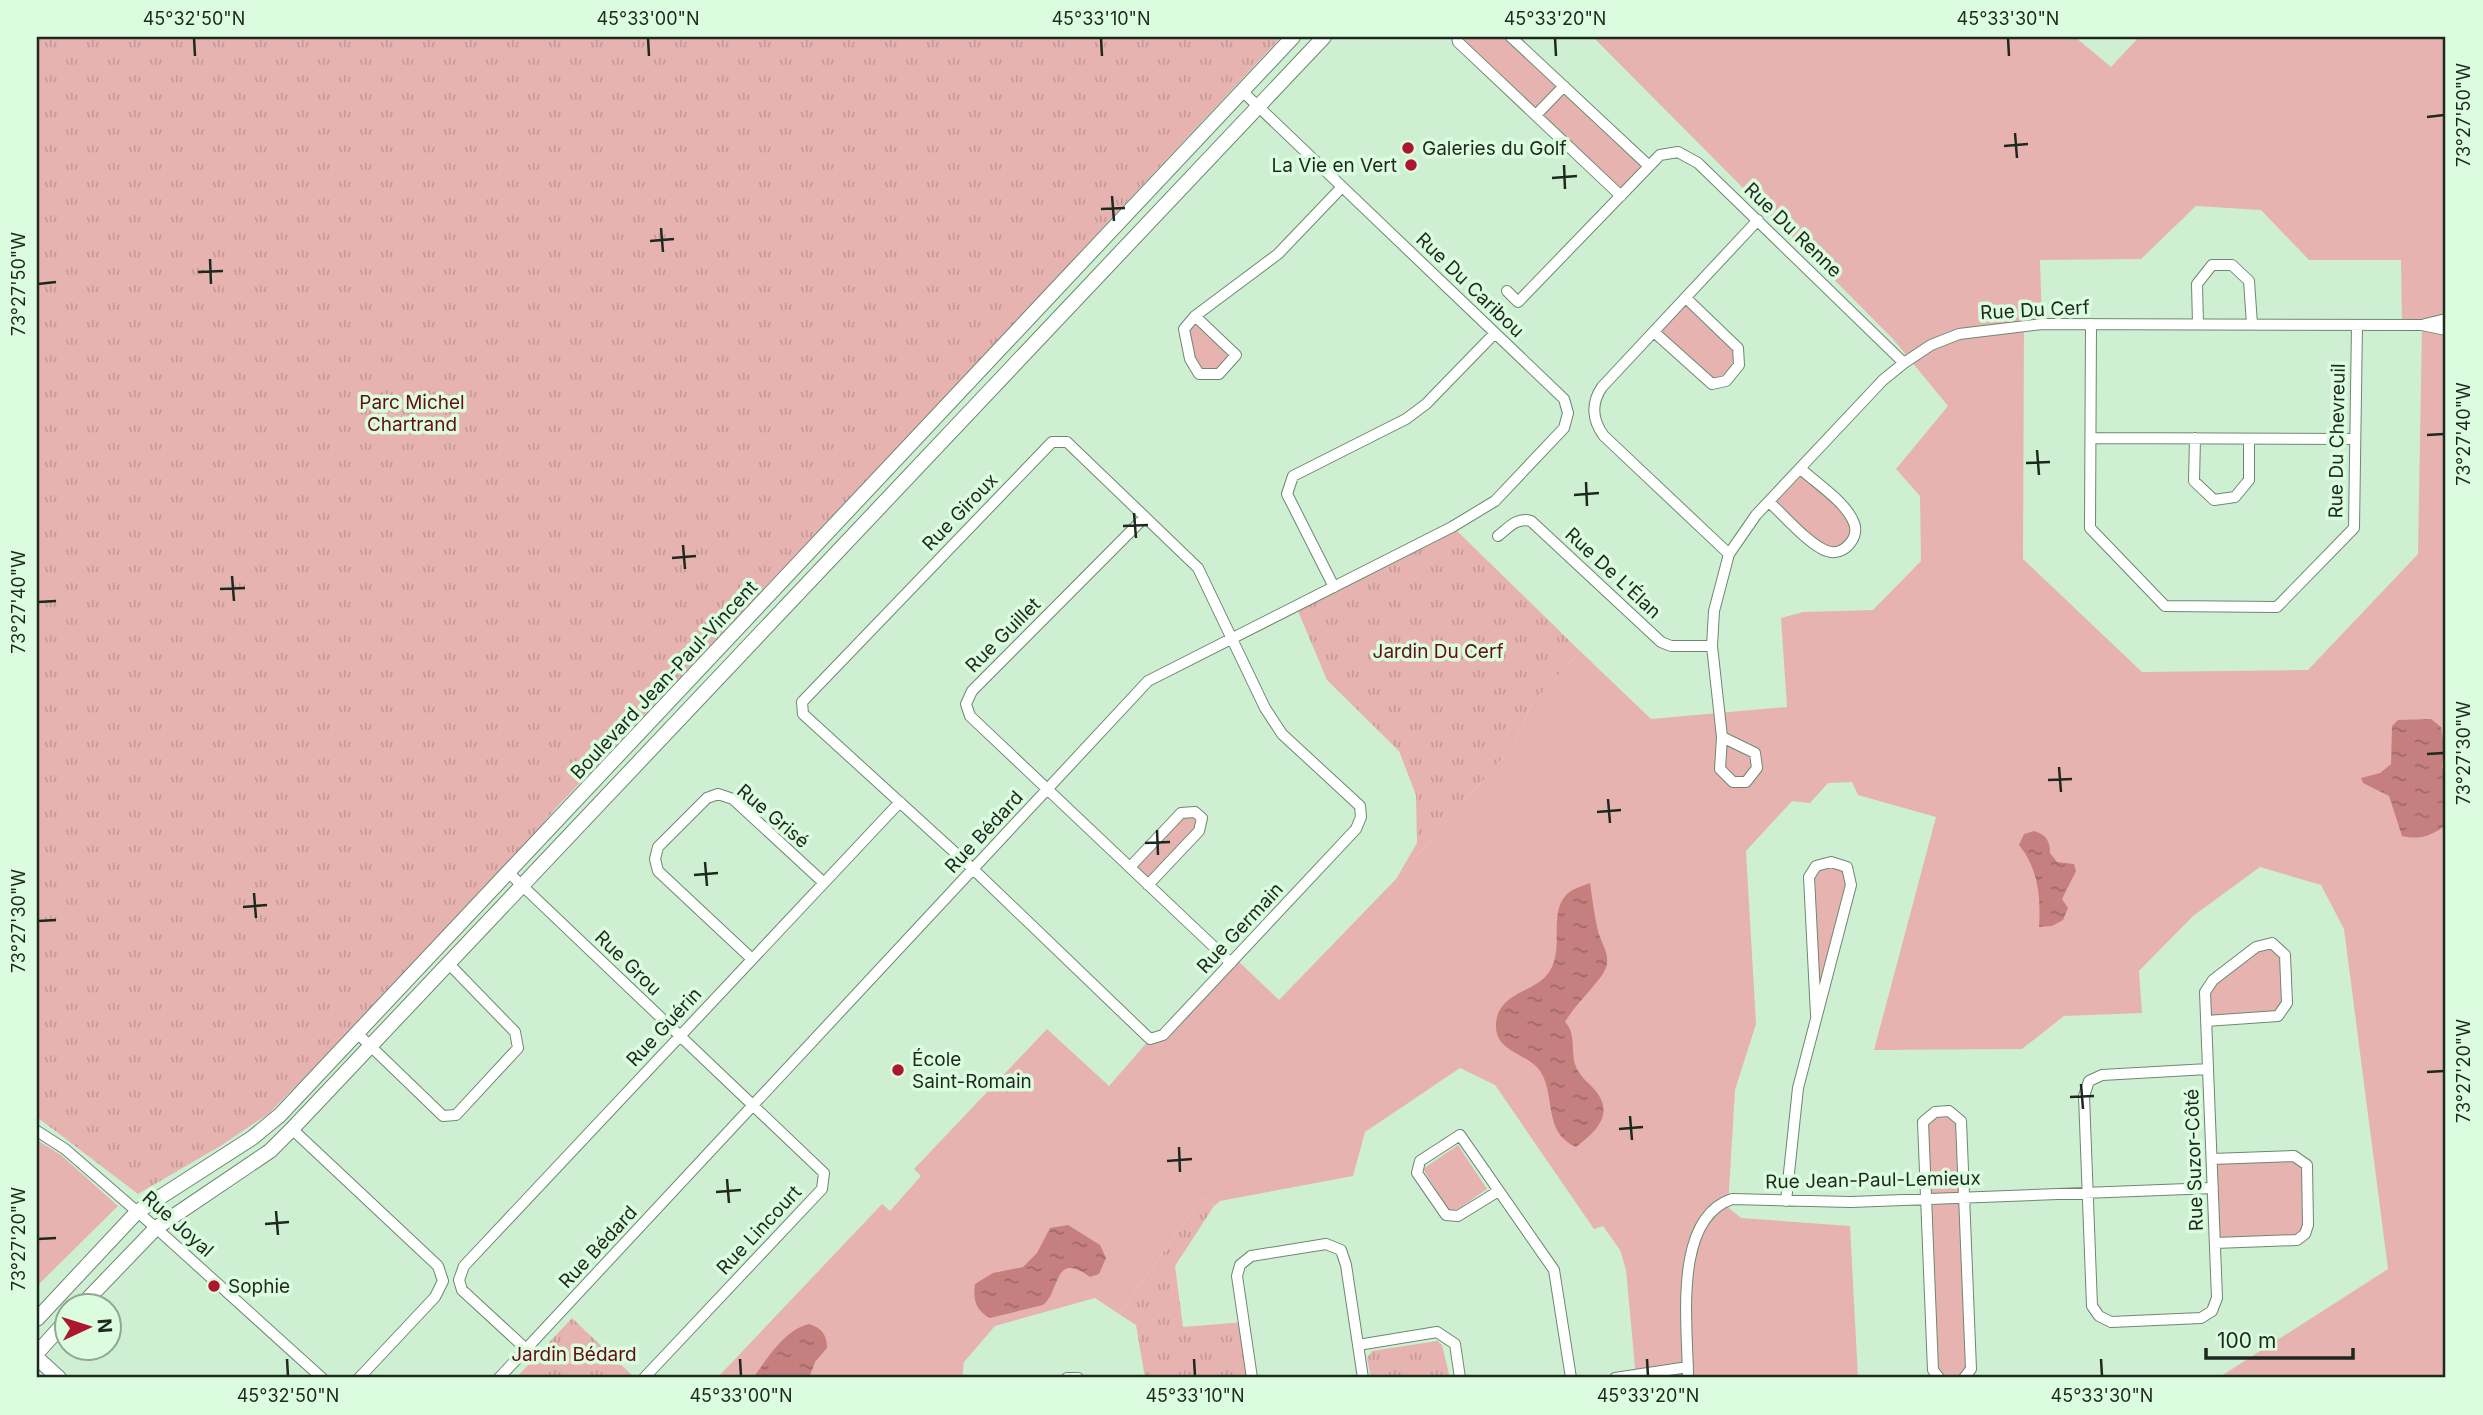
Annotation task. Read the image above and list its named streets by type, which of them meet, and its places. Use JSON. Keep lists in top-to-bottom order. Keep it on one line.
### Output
{"streets":{"street":["Rue Du Renne","Rue Du Caribou","Rue Du Cerf","Rue Du Chevreuil","Rue Giroux","Rue De L'Élan","Rue Guillet","Boulevard Jean-Paul-Vincent","Rue Grisé","Rue Bédard","Rue Germain","Rue Grou","Rue Guérin","Rue Suzor-Côté","Rue Jean-Paul-Lemieux","Rue Joyal","Rue Lincourt"]},"crossings":[["Rue Du Renne","Rue Du Cerf"],["Rue Du Caribou","Boulevard Jean-Paul-Vincent"],["Rue Du Caribou","Rue Bédard"],["Rue Du Cerf","Rue Du Chevreuil"],["Rue Du Cerf","Rue De L'Élan"],["Rue Giroux","Rue Guillet"],["Rue Giroux","Rue Bédard"],["Rue Giroux","Rue Germain"],["Rue Giroux","Rue Guérin"],["Rue Guillet","Rue Bédard"],["Rue Guillet","Rue Germain"],["Boulevard Jean-Paul-Vincent","Rue Grou"],["Boulevard Jean-Paul-Vincent","Rue Joyal"],["Rue Grisé","Rue Guérin"],["Rue Bédard","Rue Germain"],["Rue Bédard","Rue Grou"],["Rue Bédard","Rue Guérin"],["Rue Bédard","Rue Lincourt"],["Rue Grou","Rue Guérin"],["Rue Grou","Rue Lincourt"],["Rue Suzor-Côté","Rue Jean-Paul-Lemieux"]],"parks":["Parc Michel Chartrand","Jardin Du Cerf","Jardin Bédard"],"places":["Galeries du Golf","La Vie en Vert","École Saint-Romain","Sophie"],"scale_bar":"100 m","north":"right","coordinates":["45°32'50\"N","45°33'00\"N","45°33'10\"N","45°33'20\"N","45°33'30\"N","73°27'50\"W","73°27'40\"W","73°27'30\"W","73°27'20\"W"]}
